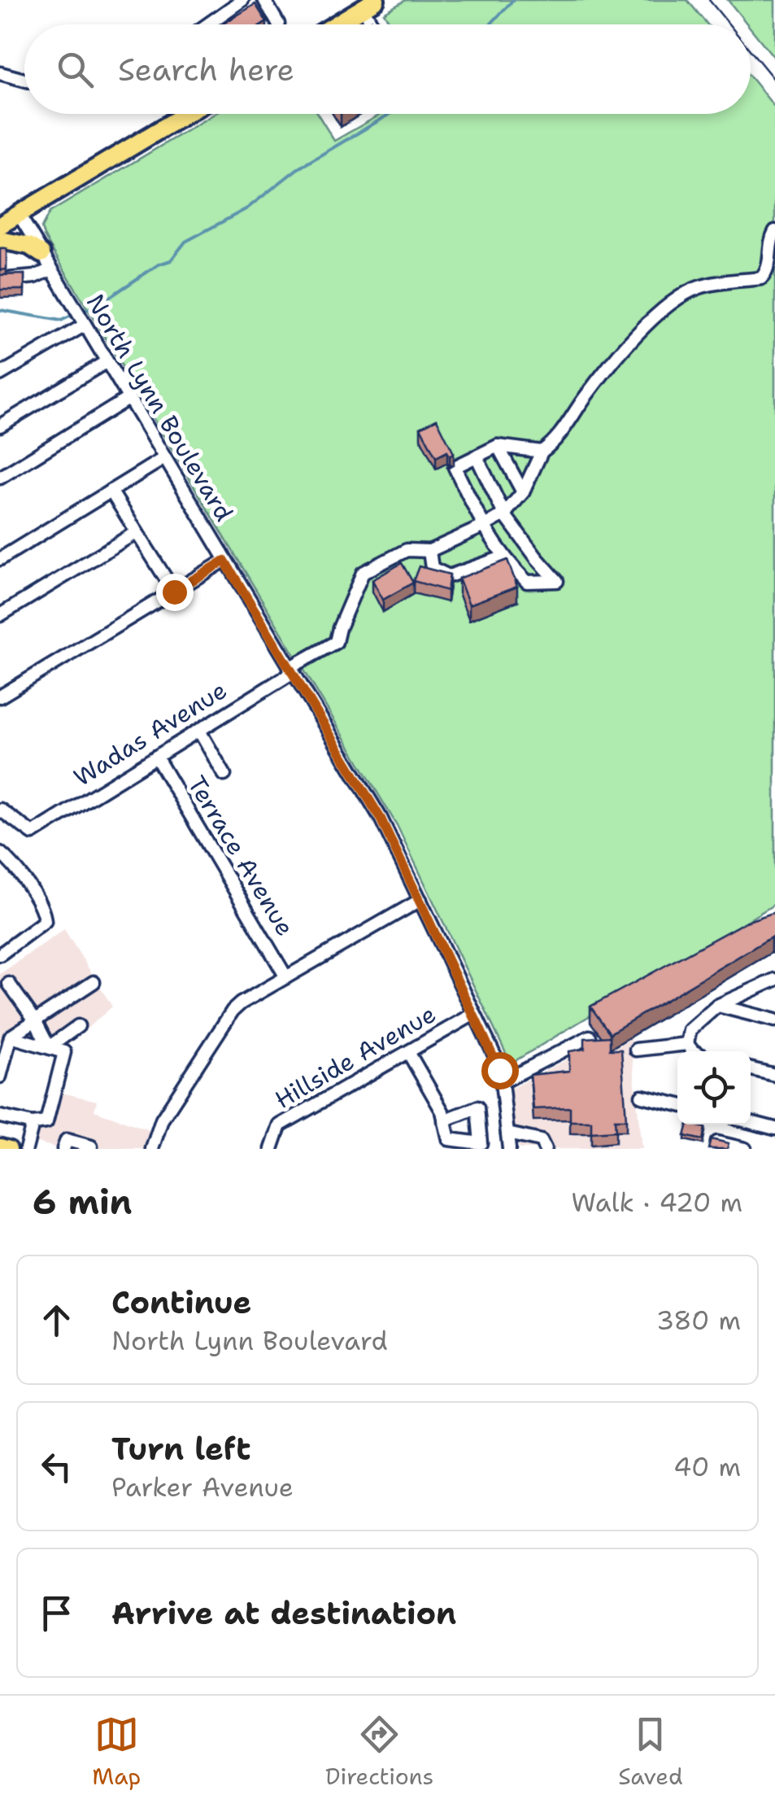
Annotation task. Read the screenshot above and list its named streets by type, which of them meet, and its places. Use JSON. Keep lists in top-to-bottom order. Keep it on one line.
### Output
{"streets":{"street":["North Lynn Boulevard","Wadas Avenue","Terrace Avenue","Hillside Avenue"]},"crossings":[["North Lynn Boulevard","Wadas Avenue"],["North Lynn Boulevard","Hillside Avenue"],["Wadas Avenue","Terrace Avenue"]],"page":{"search":"Search here","heading":["6 min","Walk · 420 m"],"list":[["Continue","North Lynn Boulevard","380 m"],["Turn left","Parker Avenue","40 m"],"Arrive at destination"],"nav":["Map","Directions","Saved"]}}
